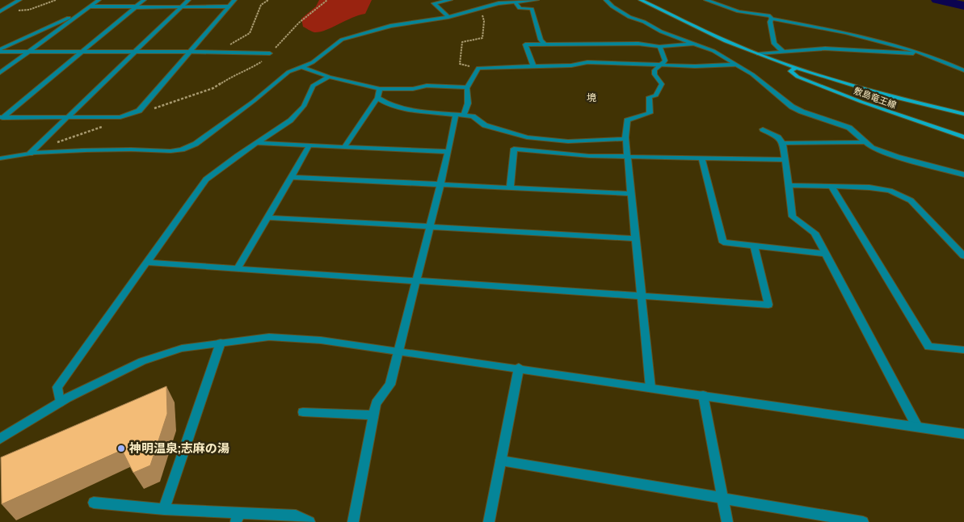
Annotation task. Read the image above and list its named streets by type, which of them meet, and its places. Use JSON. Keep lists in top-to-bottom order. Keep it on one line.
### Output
{"streets":{"main road":["敷島竜王線"]},"districts":["境"],"places":["神明温泉;志麻の湯"]}
